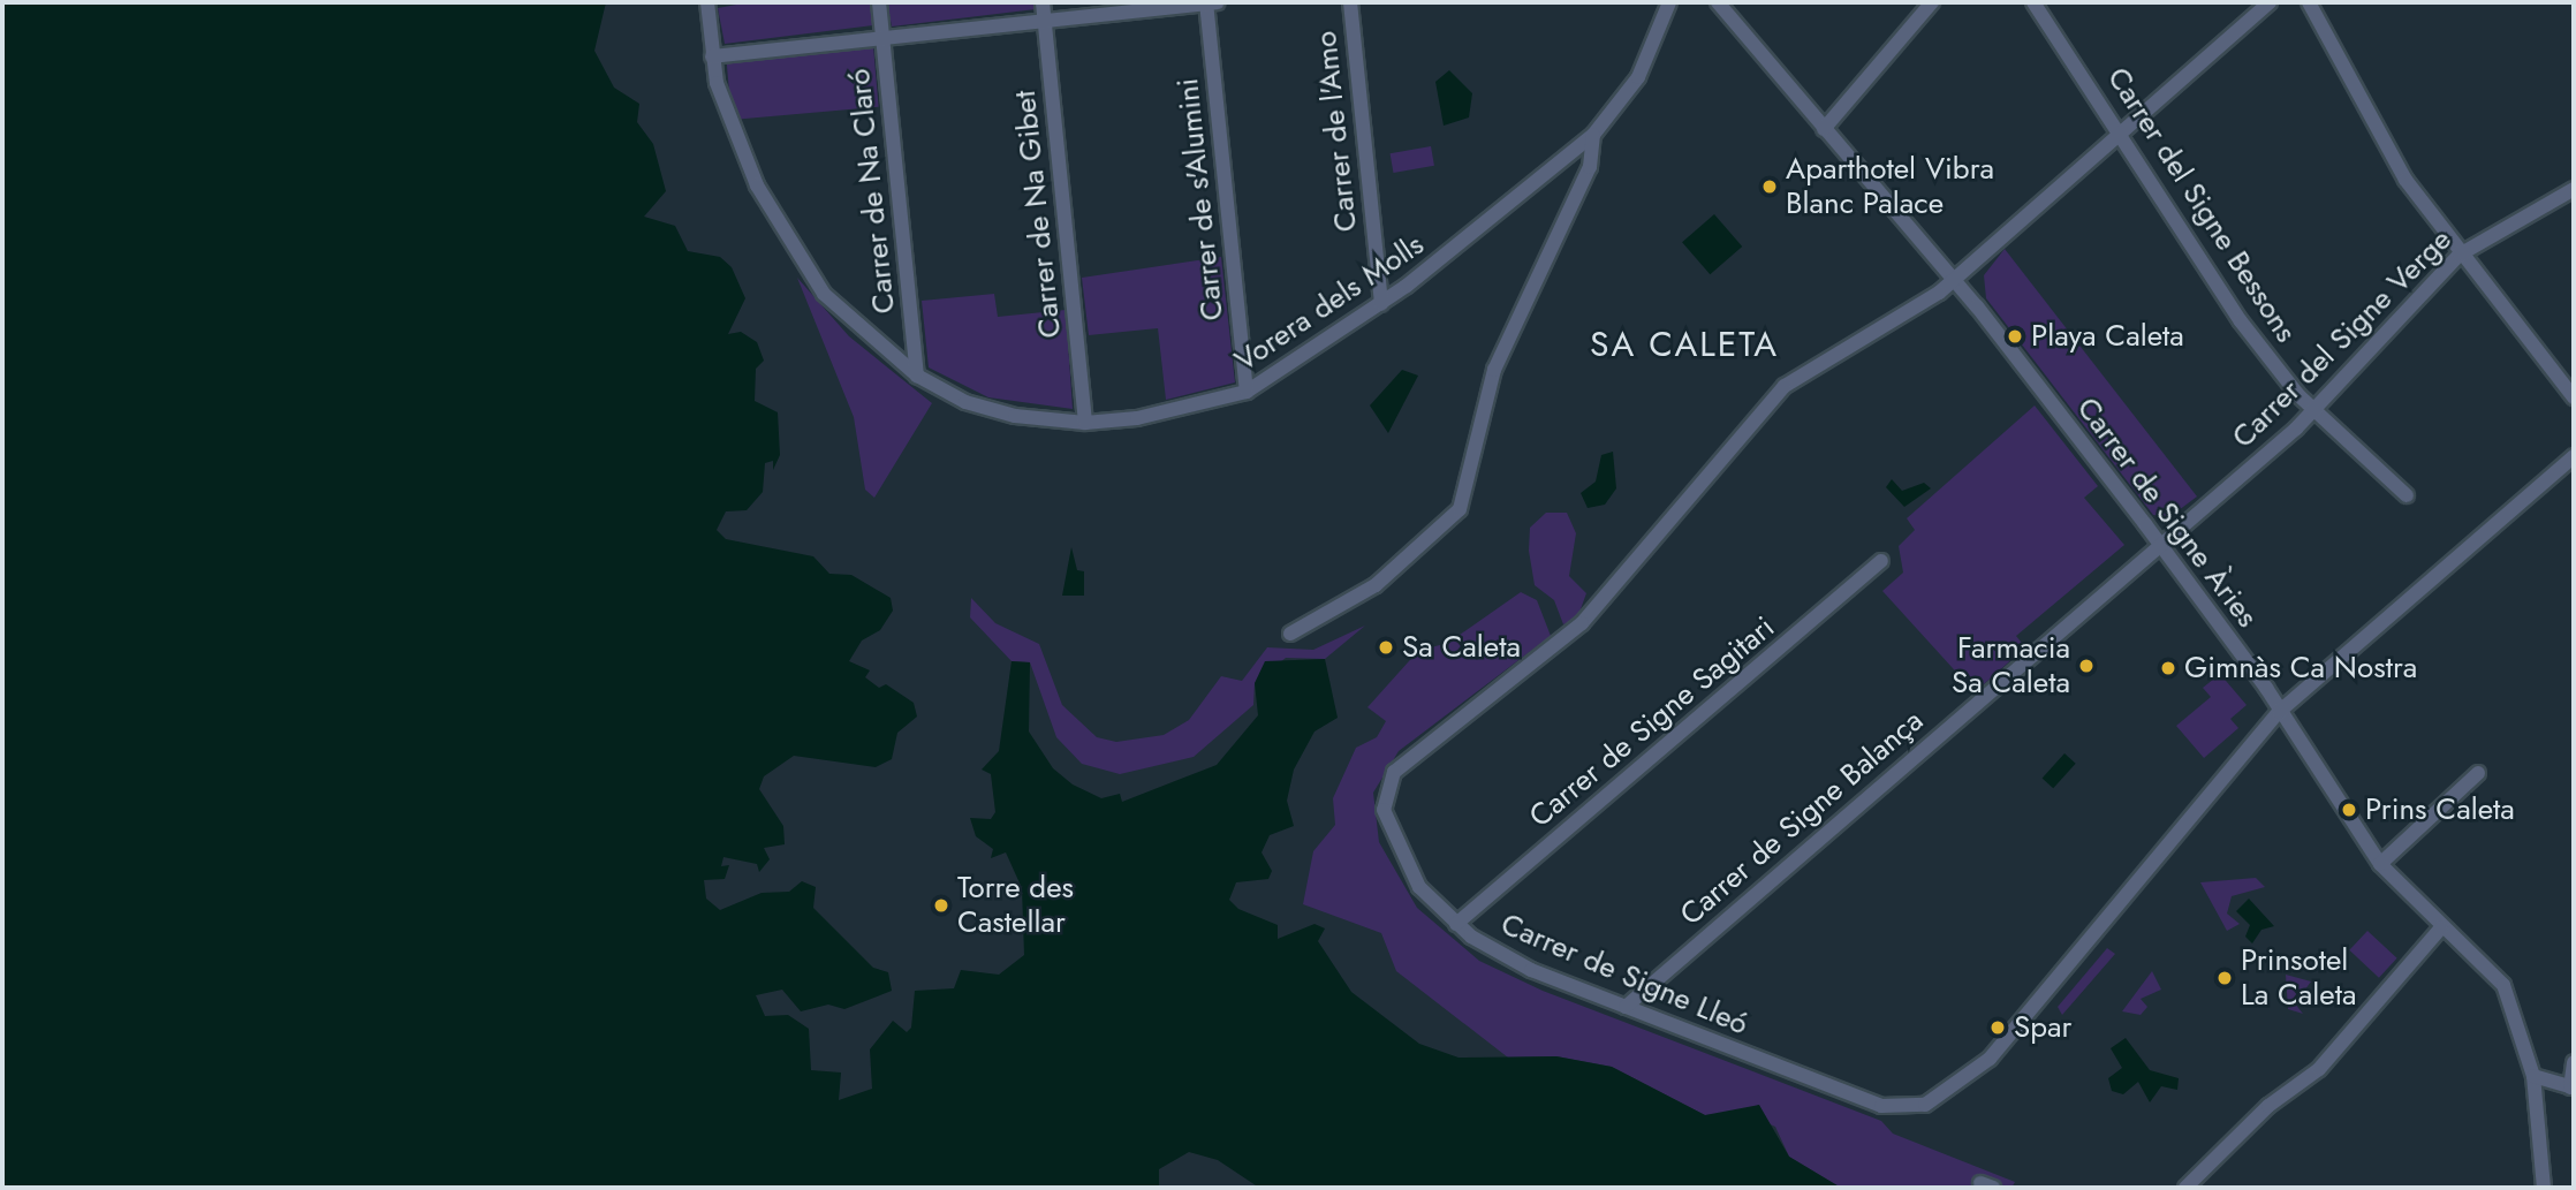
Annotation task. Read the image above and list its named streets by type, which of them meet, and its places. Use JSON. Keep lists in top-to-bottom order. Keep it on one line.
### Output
{"streets":{"street":["Carrer de l'Amo","Carrer de Na Claró","Carrer de s'Alumini","Carrer del Signe Bessons","Carrer de Na Gibet","Vorera dels Molls","Carrer del Signe Verge","Carrer de Signe Àries","Carrer de Signe Sagitari","Carrer de Signe Balança","Carrer de Signe Lleó"]},"crossings":[["Carrer de l'Amo","Vorera dels Molls"],["Carrer de Na Claró","Vorera dels Molls"],["Carrer de s'Alumini","Vorera dels Molls"],["Carrer del Signe Bessons","Carrer del Signe Verge"],["Carrer del Signe Bessons","Carrer de Signe Lleó"],["Carrer de Na Gibet","Vorera dels Molls"],["Carrer del Signe Verge","Carrer de Signe Àries"],["Carrer del Signe Verge","Carrer de Signe Balança"],["Carrer de Signe Àries","Carrer de Signe Balança"],["Carrer de Signe Àries","Carrer de Signe Lleó"],["Carrer de Signe Sagitari","Carrer de Signe Lleó"],["Carrer de Signe Balança","Carrer de Signe Lleó"]],"districts":["SA CALETA"],"places":["Aparthotel Vibra Blanc Palace","Playa Caleta","Sa Caleta","Farmacia Sa Caleta","Gimnàs Ca Nostra","Prins Caleta","Torre des Castellar","Prinsotel La Caleta","Spar"]}
